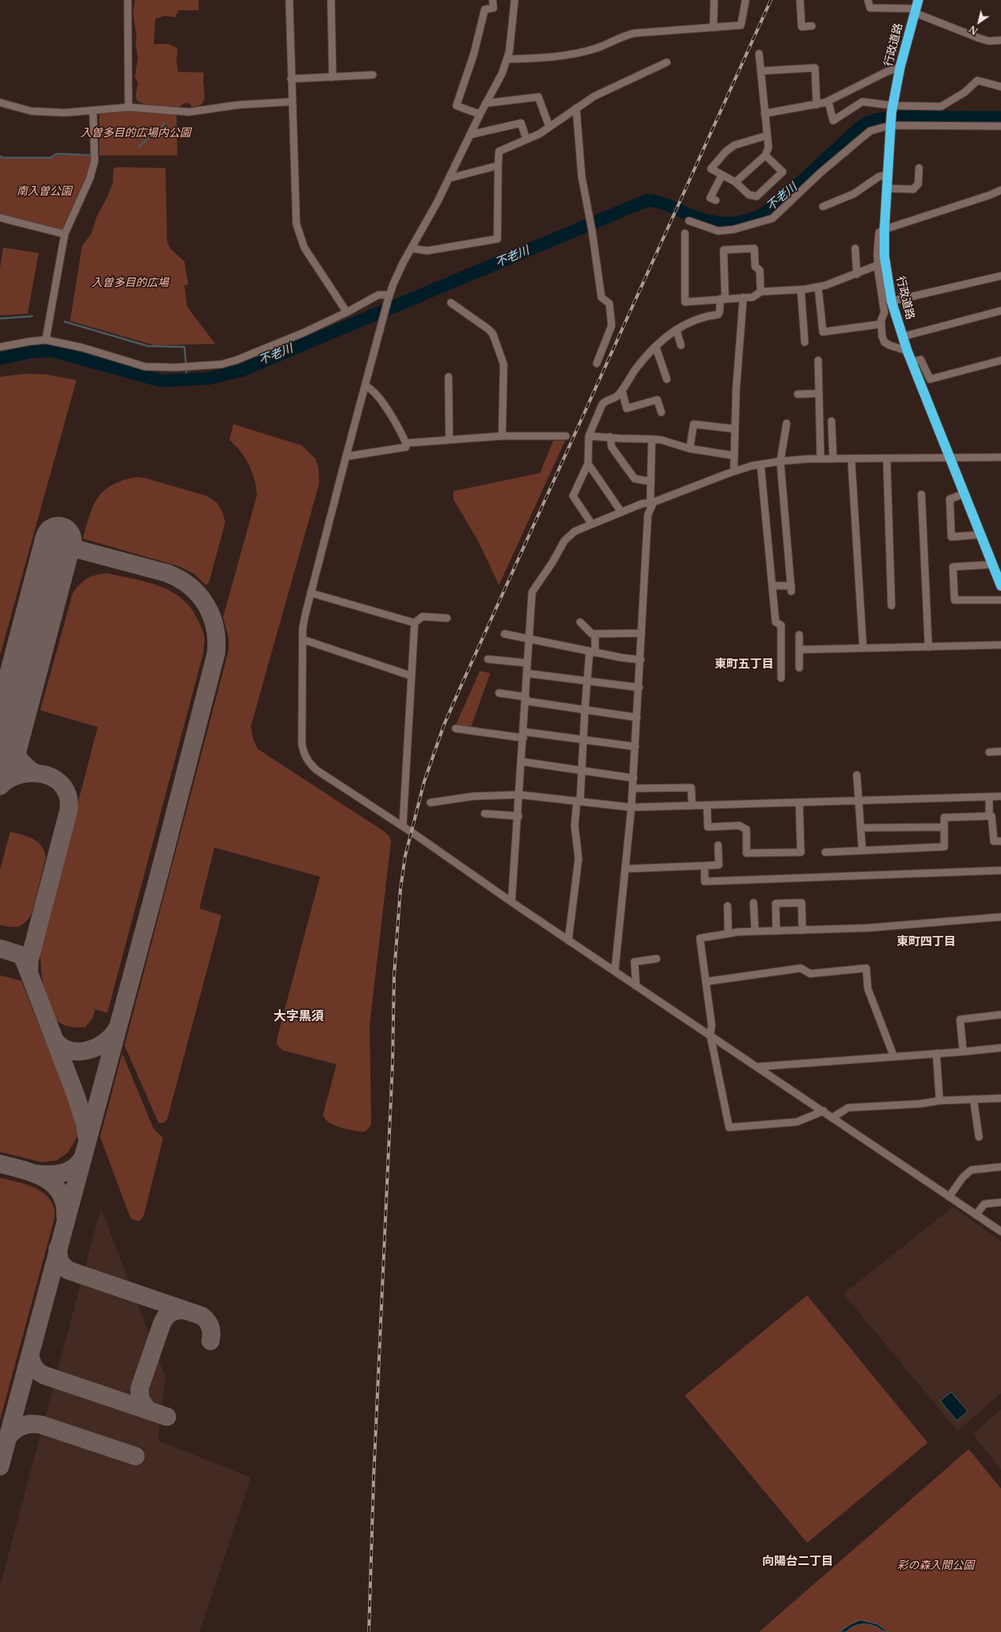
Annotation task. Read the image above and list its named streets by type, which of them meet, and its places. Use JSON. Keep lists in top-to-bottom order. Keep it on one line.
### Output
{"streets":{"highway":["行政道路"]},"districts":["東町五丁目","東町四丁目","大字黒須","向陽台二丁目"],"water":["不老川"],"parks":["入曽多目的広場内公園","南入曽公園","入曽多目的広場","彩の森入間公園"],"north":"bottom left"}
